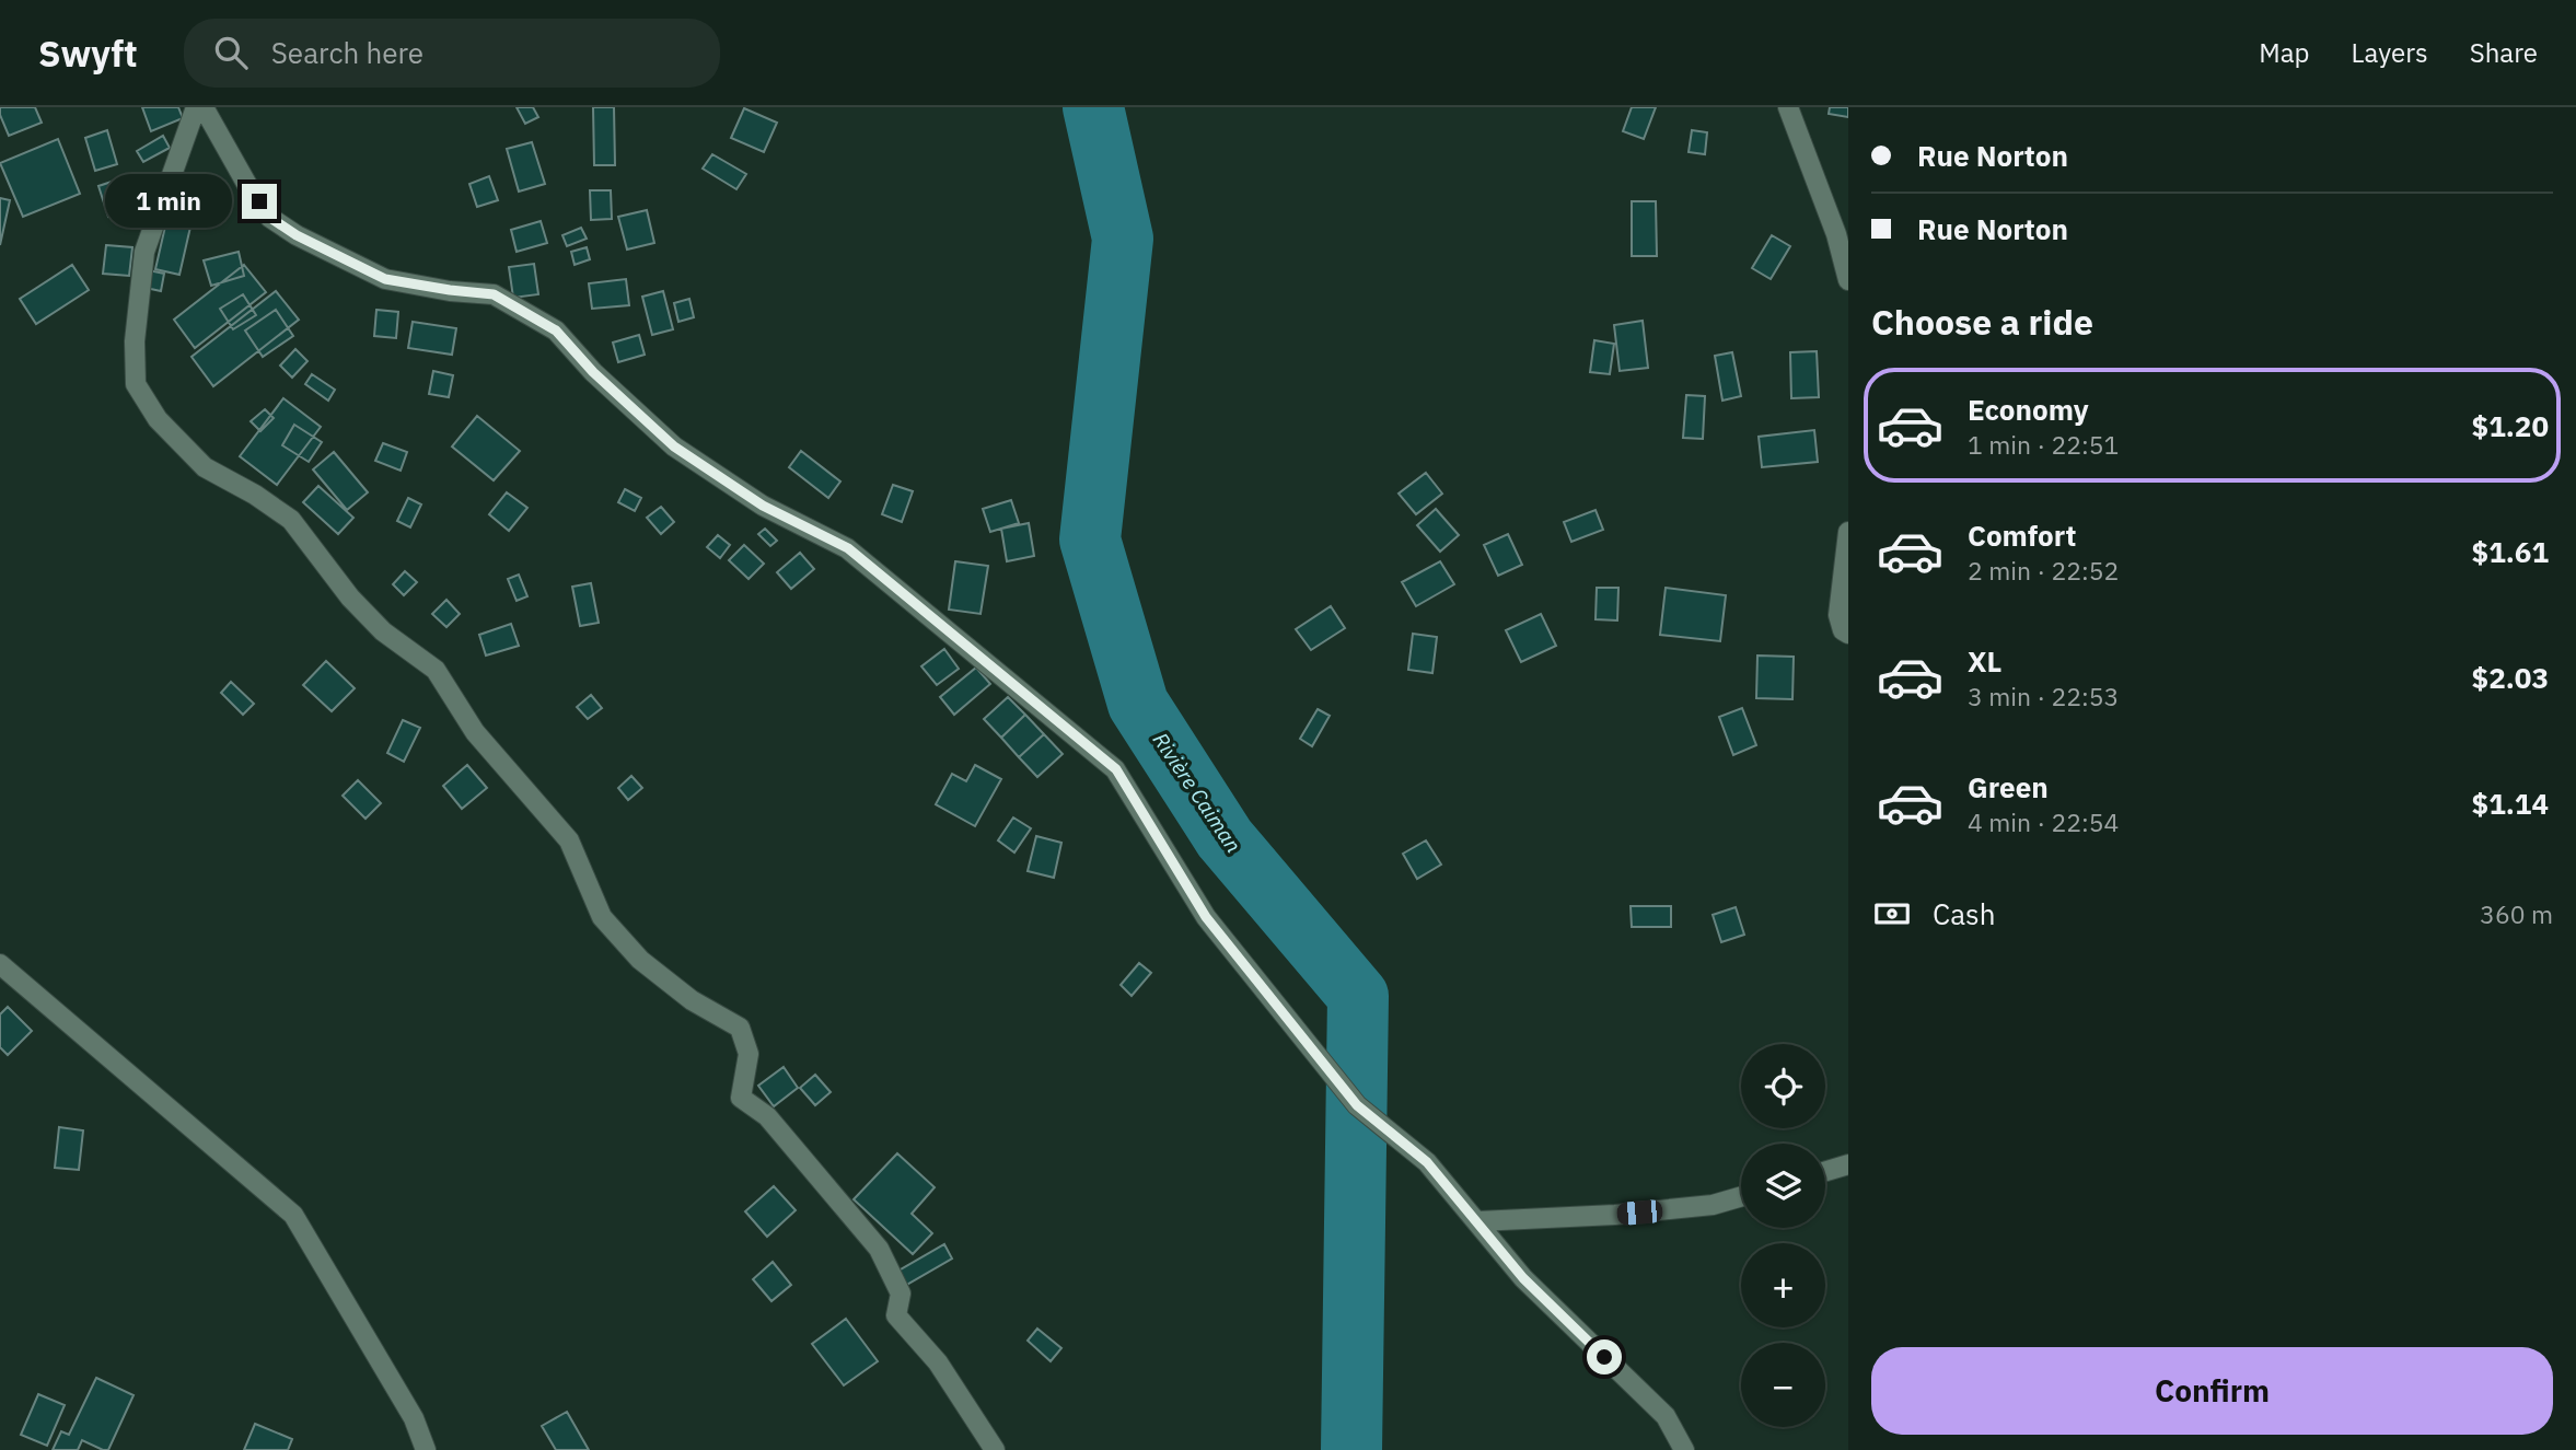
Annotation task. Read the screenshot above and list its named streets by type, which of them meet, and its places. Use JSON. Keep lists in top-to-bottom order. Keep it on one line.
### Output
{"water":["Rivière Caiman"],"page":{"header":"Swyft","search":"Search here","nav":["Map","Layers","Share"],"banner":["Rue Norton","Rue Norton"],"bubble":"1 min","heading":"Choose a ride","list":[{"name":"Economy","note":"1 min · 22:51","value":"$1.20"},{"name":"Comfort","note":"2 min · 22:52","value":"$1.61"},{"name":"XL","note":"3 min · 22:53","value":"$2.03"},{"name":"Green","note":"4 min · 22:54","value":"$1.14"}],"pay":["Cash","360 m"],"map_buttons":["+","−"],"buttons":"Confirm"}}
